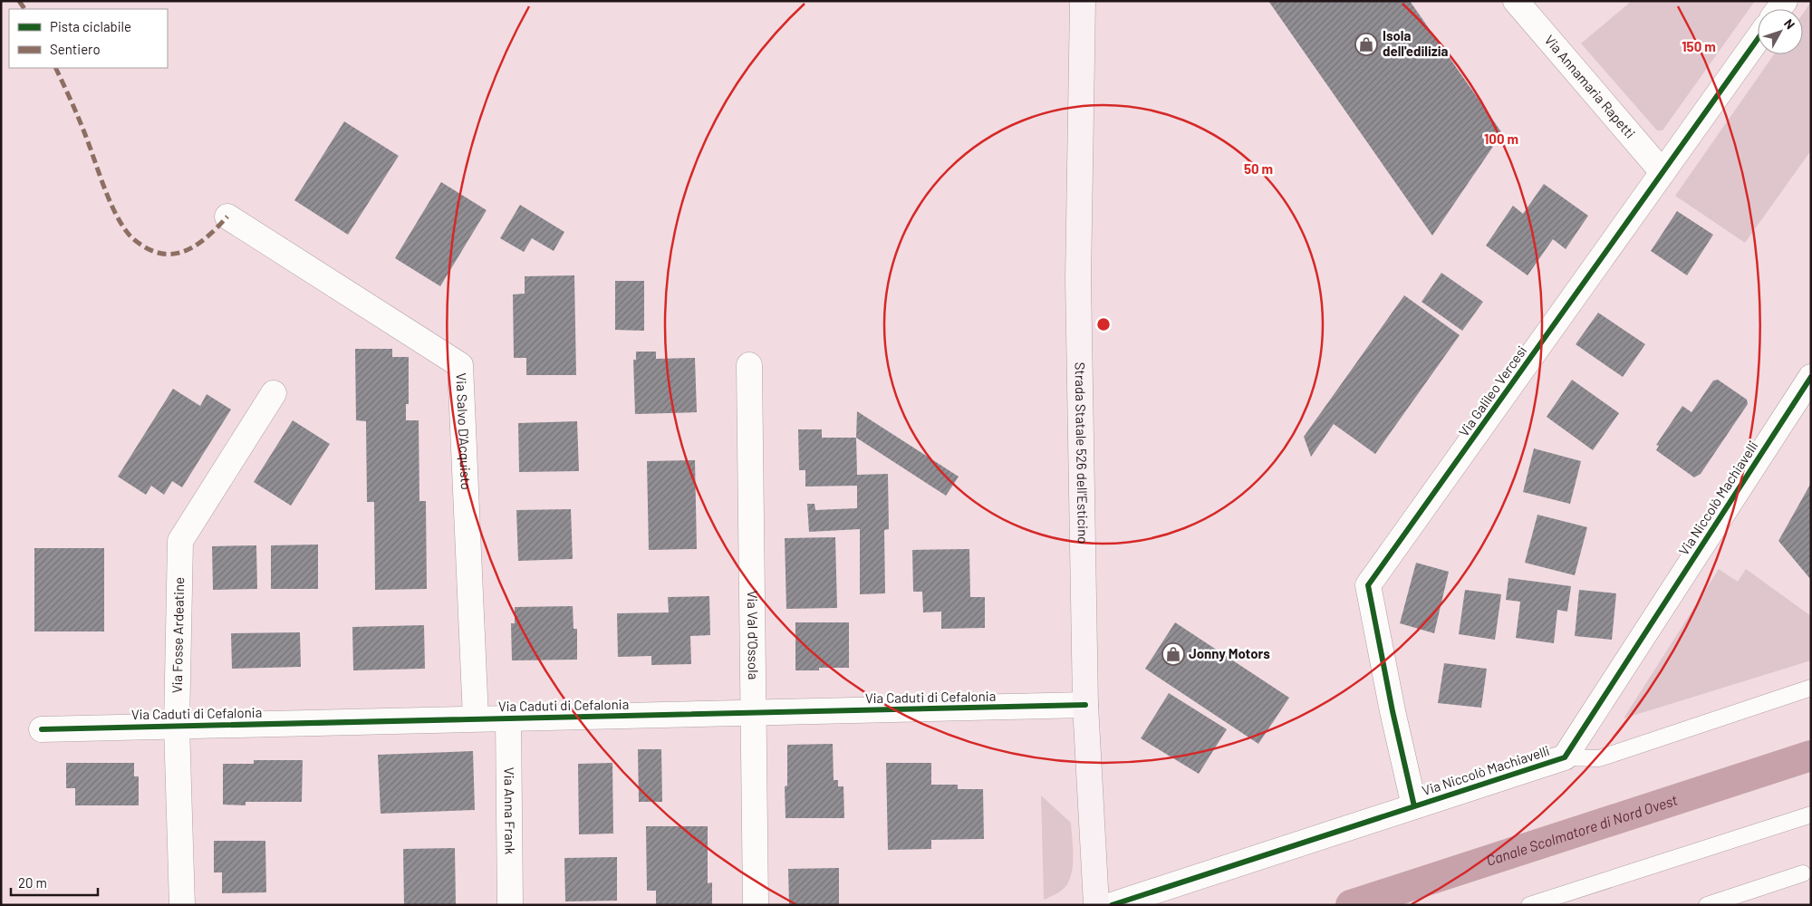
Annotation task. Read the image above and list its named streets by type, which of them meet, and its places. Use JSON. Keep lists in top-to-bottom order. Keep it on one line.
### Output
{"streets":{"street":["Via Annamaria Rapetti","Via Galileo Vercesi","Via Salvo D'Acquisto","Strada Statale 526 dell'Esticino","Via Niccolò Machiavelli","Via Val d'Ossola","Via Fosse Ardeatine","Via Caduti di Cefalonia","Via Anna Frank"]},"crossings":[["Via Annamaria Rapetti","Via Galileo Vercesi"],["Via Galileo Vercesi","Via Niccolò Machiavelli"],["Via Salvo D'Acquisto","Via Caduti di Cefalonia"],["Strada Statale 526 dell'Esticino","Via Caduti di Cefalonia"],["Via Val d'Ossola","Via Caduti di Cefalonia"],["Via Fosse Ardeatine","Via Caduti di Cefalonia"],["Via Caduti di Cefalonia","Via Anna Frank"]],"water":["Canale Scolmatore di Nord Ovest"],"places":{"shop":["Isola dell'edilizia","Jonny Motors"]},"legend":["Pista ciclabile","Sentiero"],"scale_bar":"20 m","north":"top right","rings":["150 m","100 m","50 m"]}
